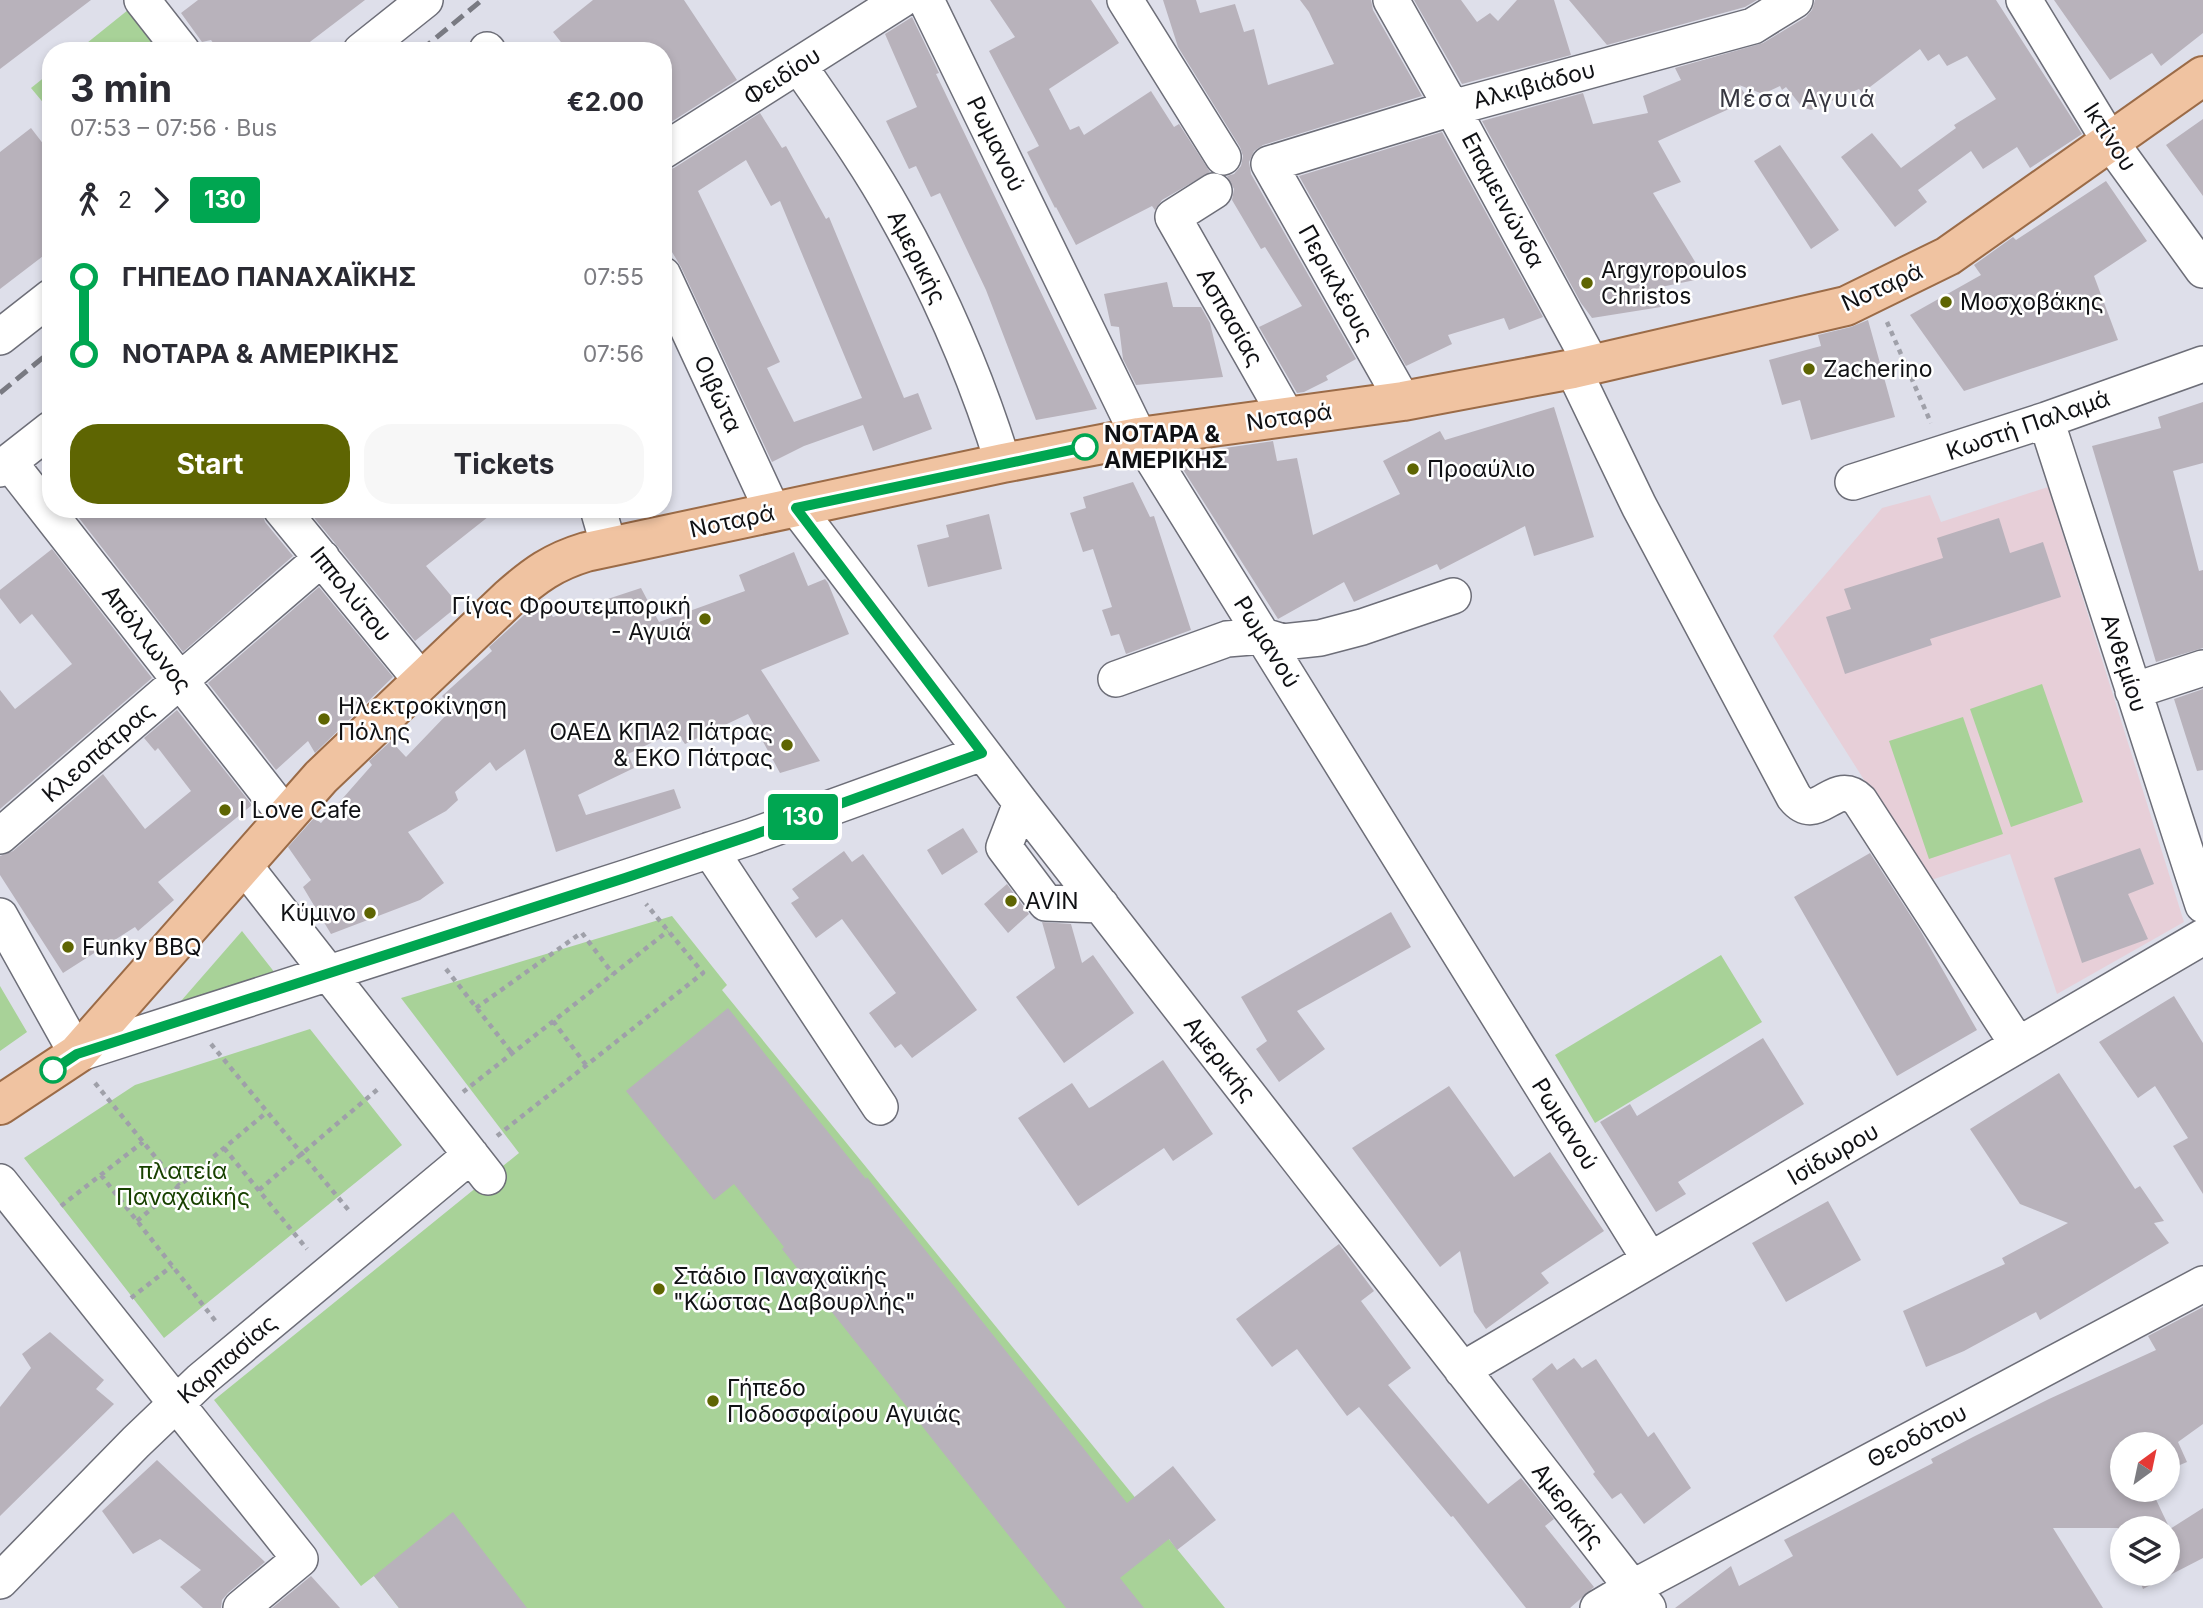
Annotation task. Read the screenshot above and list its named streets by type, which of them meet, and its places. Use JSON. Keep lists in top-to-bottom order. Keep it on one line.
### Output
{"streets":{"main road":["Νοταρά"],"street":["Φειδίου","Αλκιβιάδου","Ικτίνου","Ρωμανού","Επαμεινώνδα","Αμερικής","Περικλέους","Ασπασίας","Οιβώτα","Κωστή Παλαμά","Ιππολύτου","Απόλλωνος","Ανθεμίου","Κλεοπάτρας","Ισίδωρου","Καρπασίας","Θεοδότου"]},"crossings":[["Φειδίου","Αμερικής"],["Αλκιβιάδου","Επαμεινώνδα"],["Αλκιβιάδου","Περικλέους"],["Ικτίνου","Νοταρά"],["Ρωμανού","Νοταρά"],["Ρωμανού","Ισίδωρου"],["Επαμεινώνδα","Νοταρά"],["Επαμεινώνδα","Ισίδωρου"],["Αμερικής","Νοταρά"],["Αμερικής","Οιβώτα"],["Αμερικής","Ισίδωρου"],["Αμερικής","Θεοδότου"],["Περικλέους","Νοταρά"],["Νοταρά","Ασπασίας"],["Νοταρά","Οιβώτα"],["Νοταρά","Ιππολύτου"],["Νοταρά","Απόλλωνος"],["Κωστή Παλαμά","Ανθεμίου"],["Ιππολύτου","Κλεοπάτρας"],["Απόλλωνος","Κλεοπάτρας"]],"districts":["Μέσα Αγυιά"],"parks":["πλατεία Παναχαϊκής"],"places":["Argyropoulos Christos","Μοσχοβάκης","Zacherino","ΝΟΤΑΡΑ & ΑΜΕΡΙΚΗΣ","Προαύλιο","Γίγας Φρουτεμπορική - Αγυιά","Ηλεκτροκίνηση Πόλης","ΟΑΕΔ ΚΠΑ2 Πάτρας & ΕΚΟ Πάτρας","I Love Cafe","AVIN","Κύμινο","Funky BBQ","Στάδιο Παναχαϊκής \"Κώστας Δαβουρλής\"","Γήπεδο Ποδοσφαίρου Αγυιάς"],"lines":["bus line 130"],"north":"top right","page":{"on_map":"130","heading":["3 min","07:53 – 07:56 · Bus","€2.00"],"legs":["2","130"],"list":[{"name":"ΓΗΠΕΔΟ ΠΑΝΑΧΑΪΚΗΣ","value":"07:55"},{"name":"ΝΟΤΑΡΑ & ΑΜΕΡΙΚΗΣ","value":"07:56"}],"buttons":["Start","Tickets"]}}
